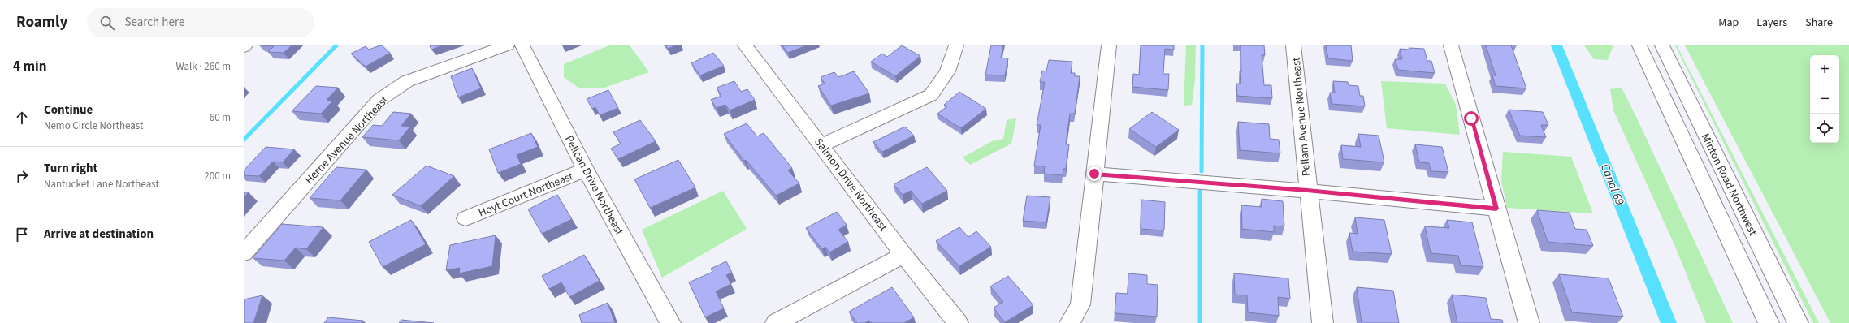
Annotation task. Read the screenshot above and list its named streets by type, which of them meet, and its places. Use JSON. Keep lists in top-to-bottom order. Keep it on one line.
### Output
{"streets":{"street":["Pellam Avenue Northeast","Herne Avenue Northeast","Salmon Drive Northeast","Minton Road Northwest","Pelican Drive Northeast","Hoyt Court Northeast"]},"crossings":[["Pelican Drive Northeast","Hoyt Court Northeast"]],"water":["Canal 69"],"page":{"header":"Roamly","search":"Search here","nav":["Map","Layers","Share"],"heading":["4 min","Walk · 260 m"],"map_buttons":["+","−"],"list":[["Continue","Nemo Circle Northeast","60 m"],["Turn right","Nantucket Lane Northeast","200 m"],"Arrive at destination"]}}
